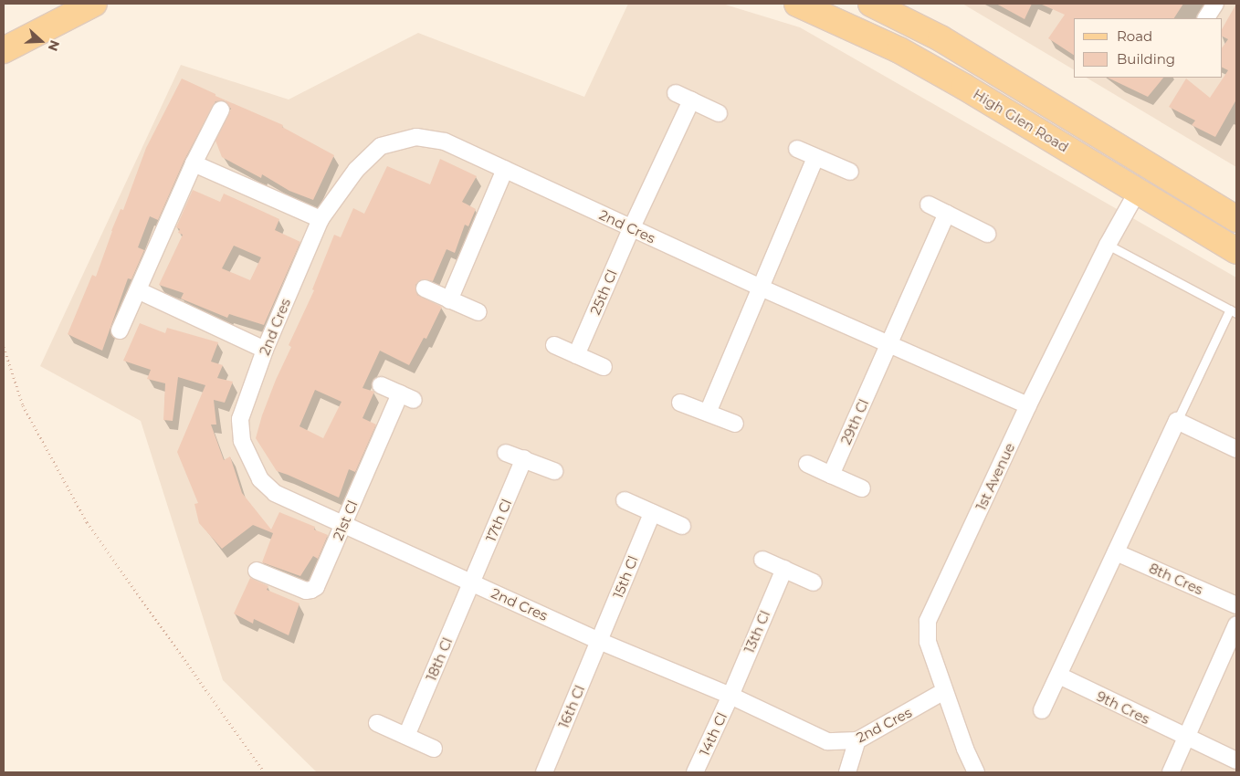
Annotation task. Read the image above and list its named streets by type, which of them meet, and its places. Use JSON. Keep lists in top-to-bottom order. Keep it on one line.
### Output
{"streets":{"main road":["High Glen Road"],"street":["2nd Cres","25th Cl","29th Cl","1st Avenue","21st Cl","17th Cl","15th Cl","8th Cres","13th Cl","18th Cl","16th Cl","9th Cres","14th Cl"]},"crossings":[["High Glen Road","1st Avenue"],["2nd Cres","25th Cl"],["2nd Cres","29th Cl"],["2nd Cres","1st Avenue"],["2nd Cres","21st Cl"],["2nd Cres","17th Cl"],["2nd Cres","15th Cl"],["2nd Cres","13th Cl"],["2nd Cres","18th Cl"],["2nd Cres","16th Cl"],["2nd Cres","14th Cl"],["17th Cl","18th Cl"],["15th Cl","16th Cl"],["13th Cl","14th Cl"]],"legend":["Road","Building"],"north":"right"}
